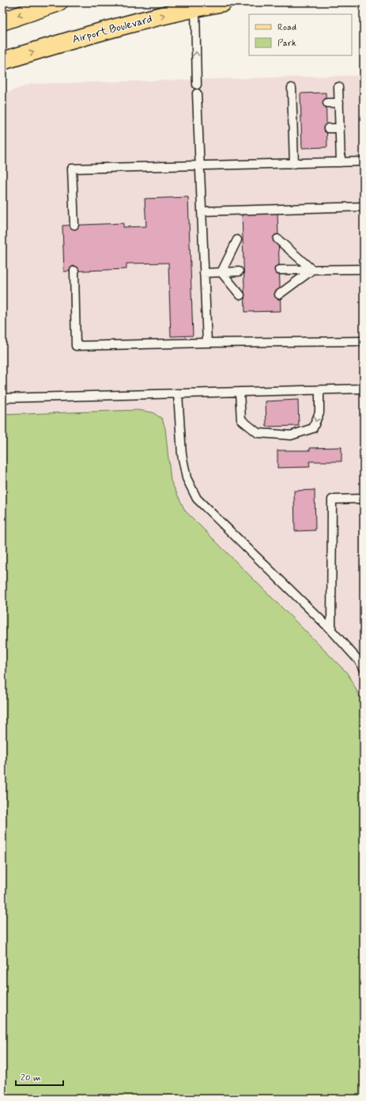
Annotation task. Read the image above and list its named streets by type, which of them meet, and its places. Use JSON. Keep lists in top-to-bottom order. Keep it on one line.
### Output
{"streets":{"main road":["Airport Boulevard"]},"one_way":["Airport Boulevard"],"legend":["Road","Park"],"scale_bar":"20 m"}
